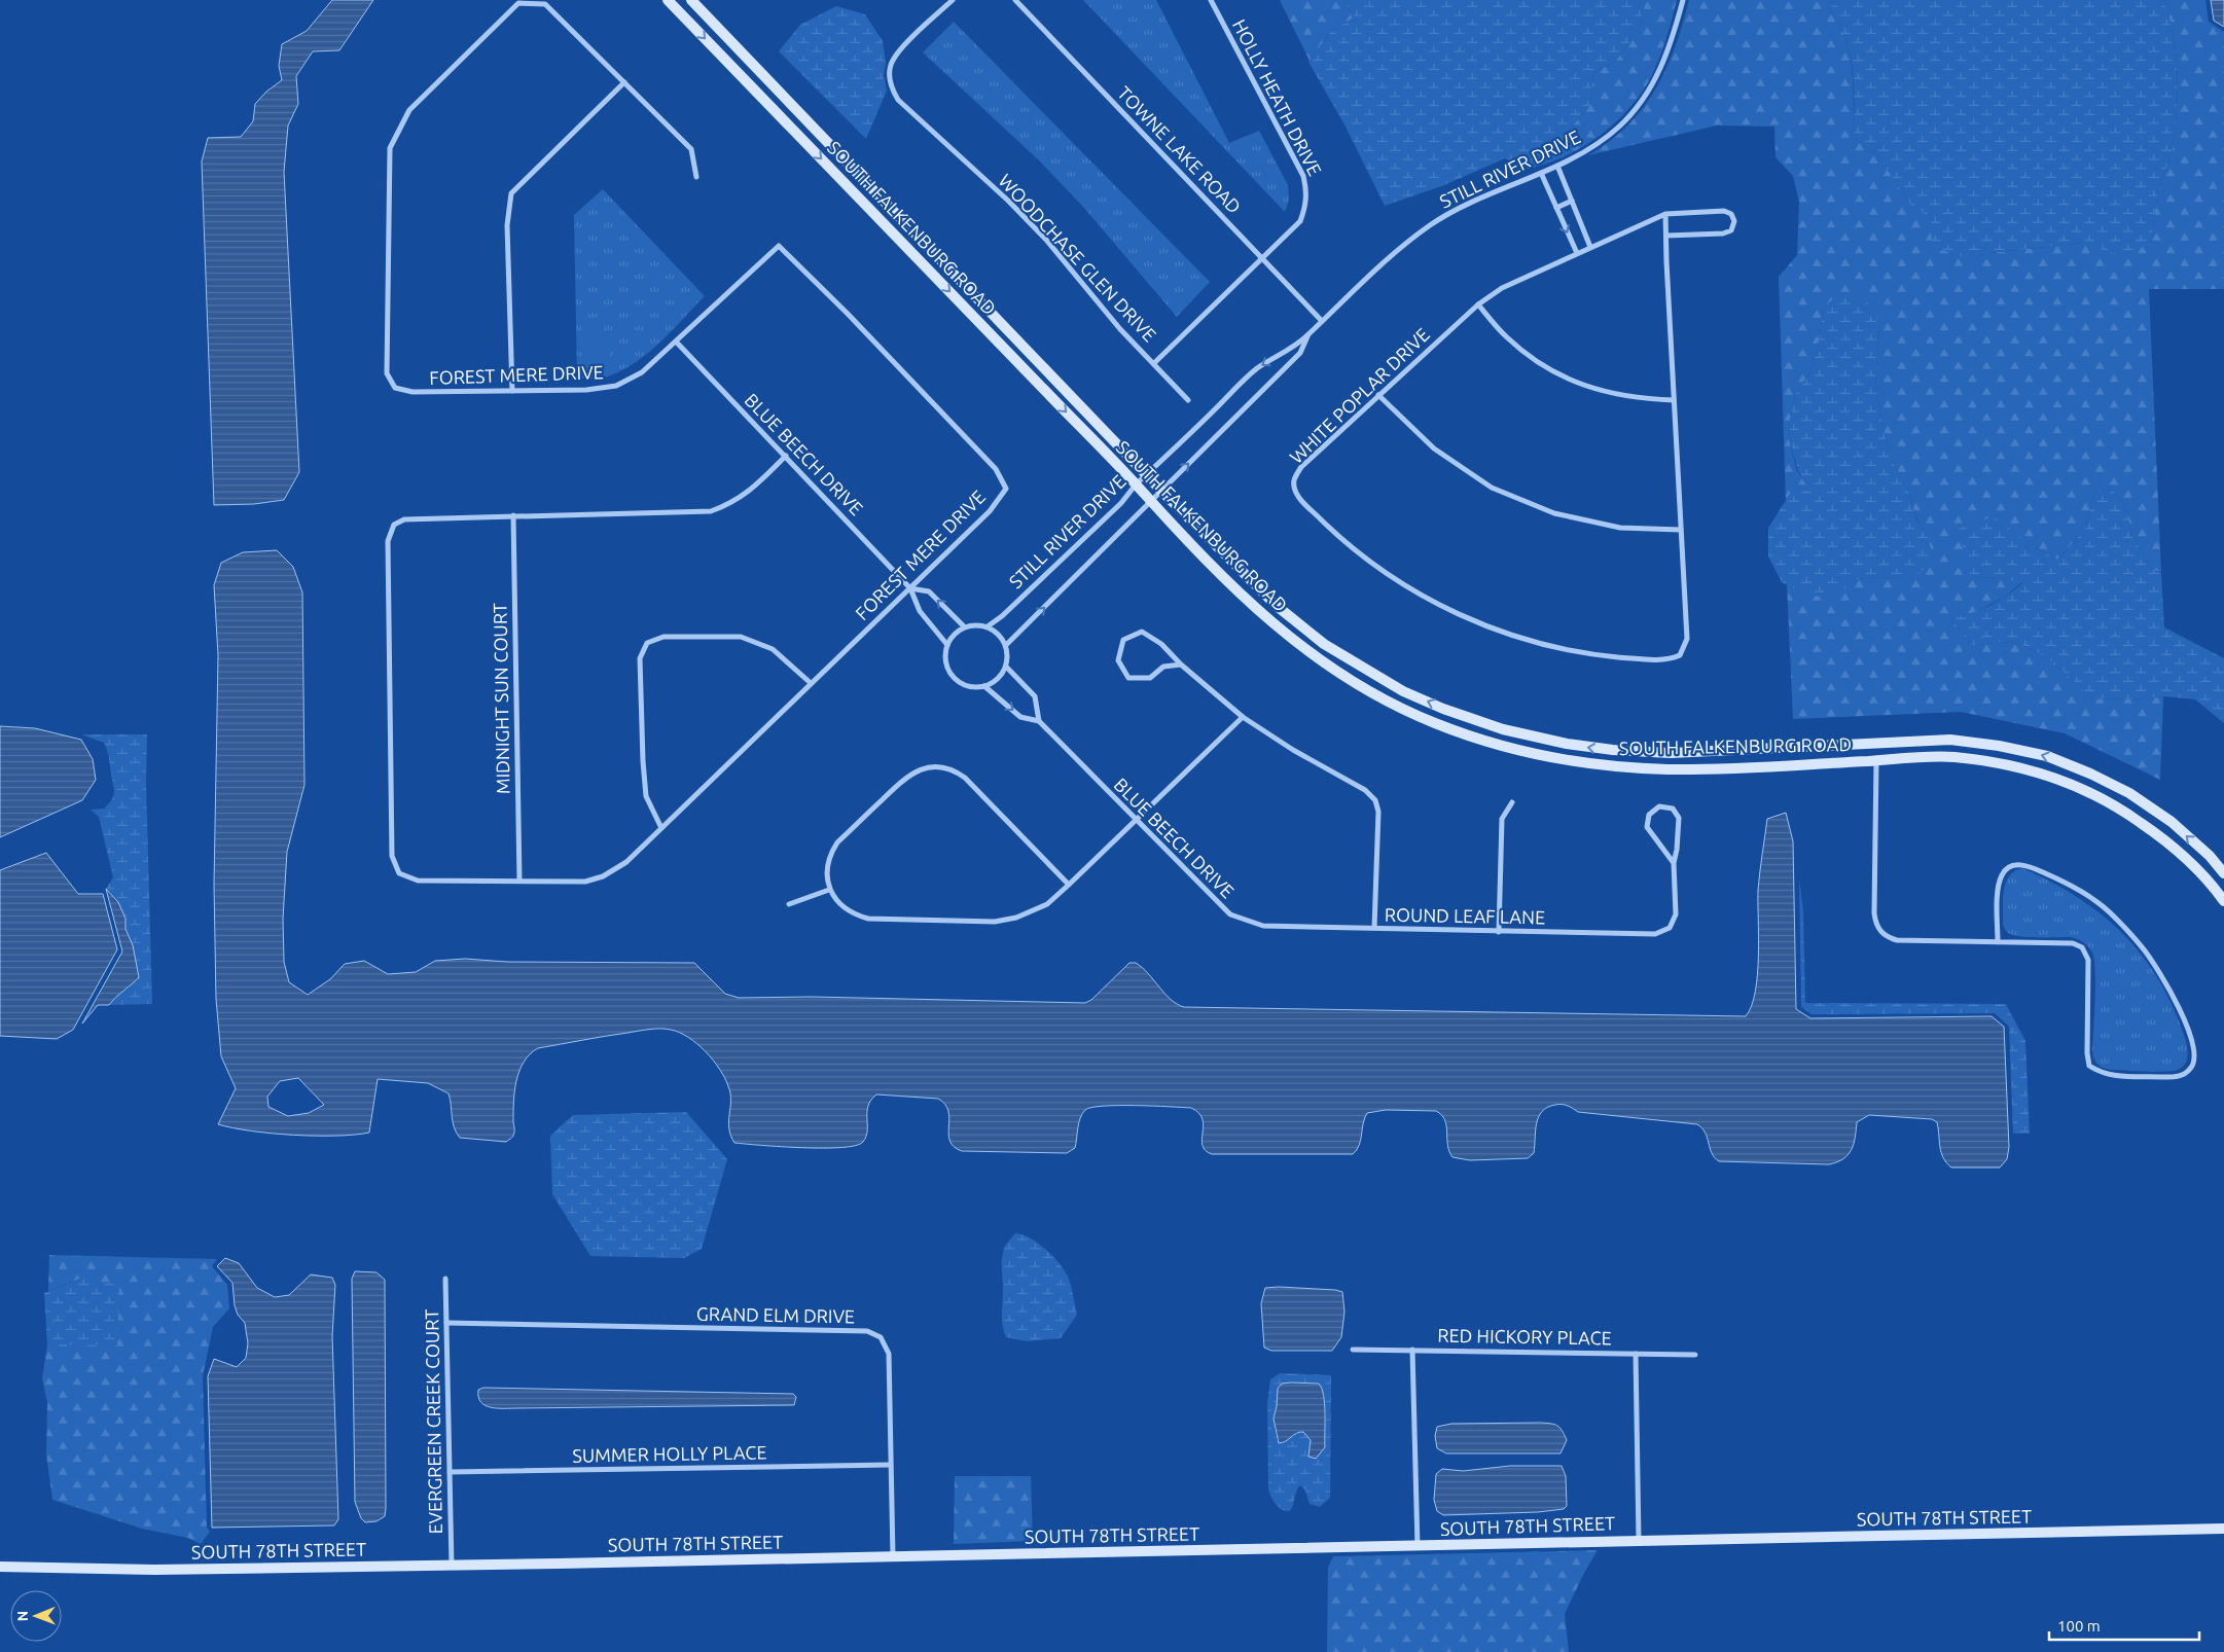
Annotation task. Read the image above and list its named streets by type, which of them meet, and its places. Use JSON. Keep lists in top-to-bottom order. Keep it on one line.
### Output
{"streets":{"street":["HOLLY HEATH DRIVE","TOWNE LAKE ROAD","STILL RIVER DRIVE","SOUTH FALKENBURG ROAD","WOODCHASE GLEN DRIVE","FOREST MERE DRIVE","WHITE POPLAR DRIVE","BLUE BEECH DRIVE","MIDNIGHT SUN COURT","ROUND LEAF LANE","GRAND ELM DRIVE","RED HICKORY PLACE","EVERGREEN CREEK COURT","SUMMER HOLLY PLACE","SOUTH 78TH STREET"]},"crossings":[["HOLLY HEATH DRIVE","TOWNE LAKE ROAD"],["HOLLY HEATH DRIVE","WOODCHASE GLEN DRIVE"],["TOWNE LAKE ROAD","STILL RIVER DRIVE"],["STILL RIVER DRIVE","SOUTH FALKENBURG ROAD"],["STILL RIVER DRIVE","BLUE BEECH DRIVE"],["FOREST MERE DRIVE","BLUE BEECH DRIVE"],["FOREST MERE DRIVE","MIDNIGHT SUN COURT"],["BLUE BEECH DRIVE","ROUND LEAF LANE"],["GRAND ELM DRIVE","EVERGREEN CREEK COURT"],["GRAND ELM DRIVE","SUMMER HOLLY PLACE"],["GRAND ELM DRIVE","SOUTH 78TH STREET"],["EVERGREEN CREEK COURT","SUMMER HOLLY PLACE"],["EVERGREEN CREEK COURT","SOUTH 78TH STREET"]],"scale_bar":"100 m","north":"left"}
